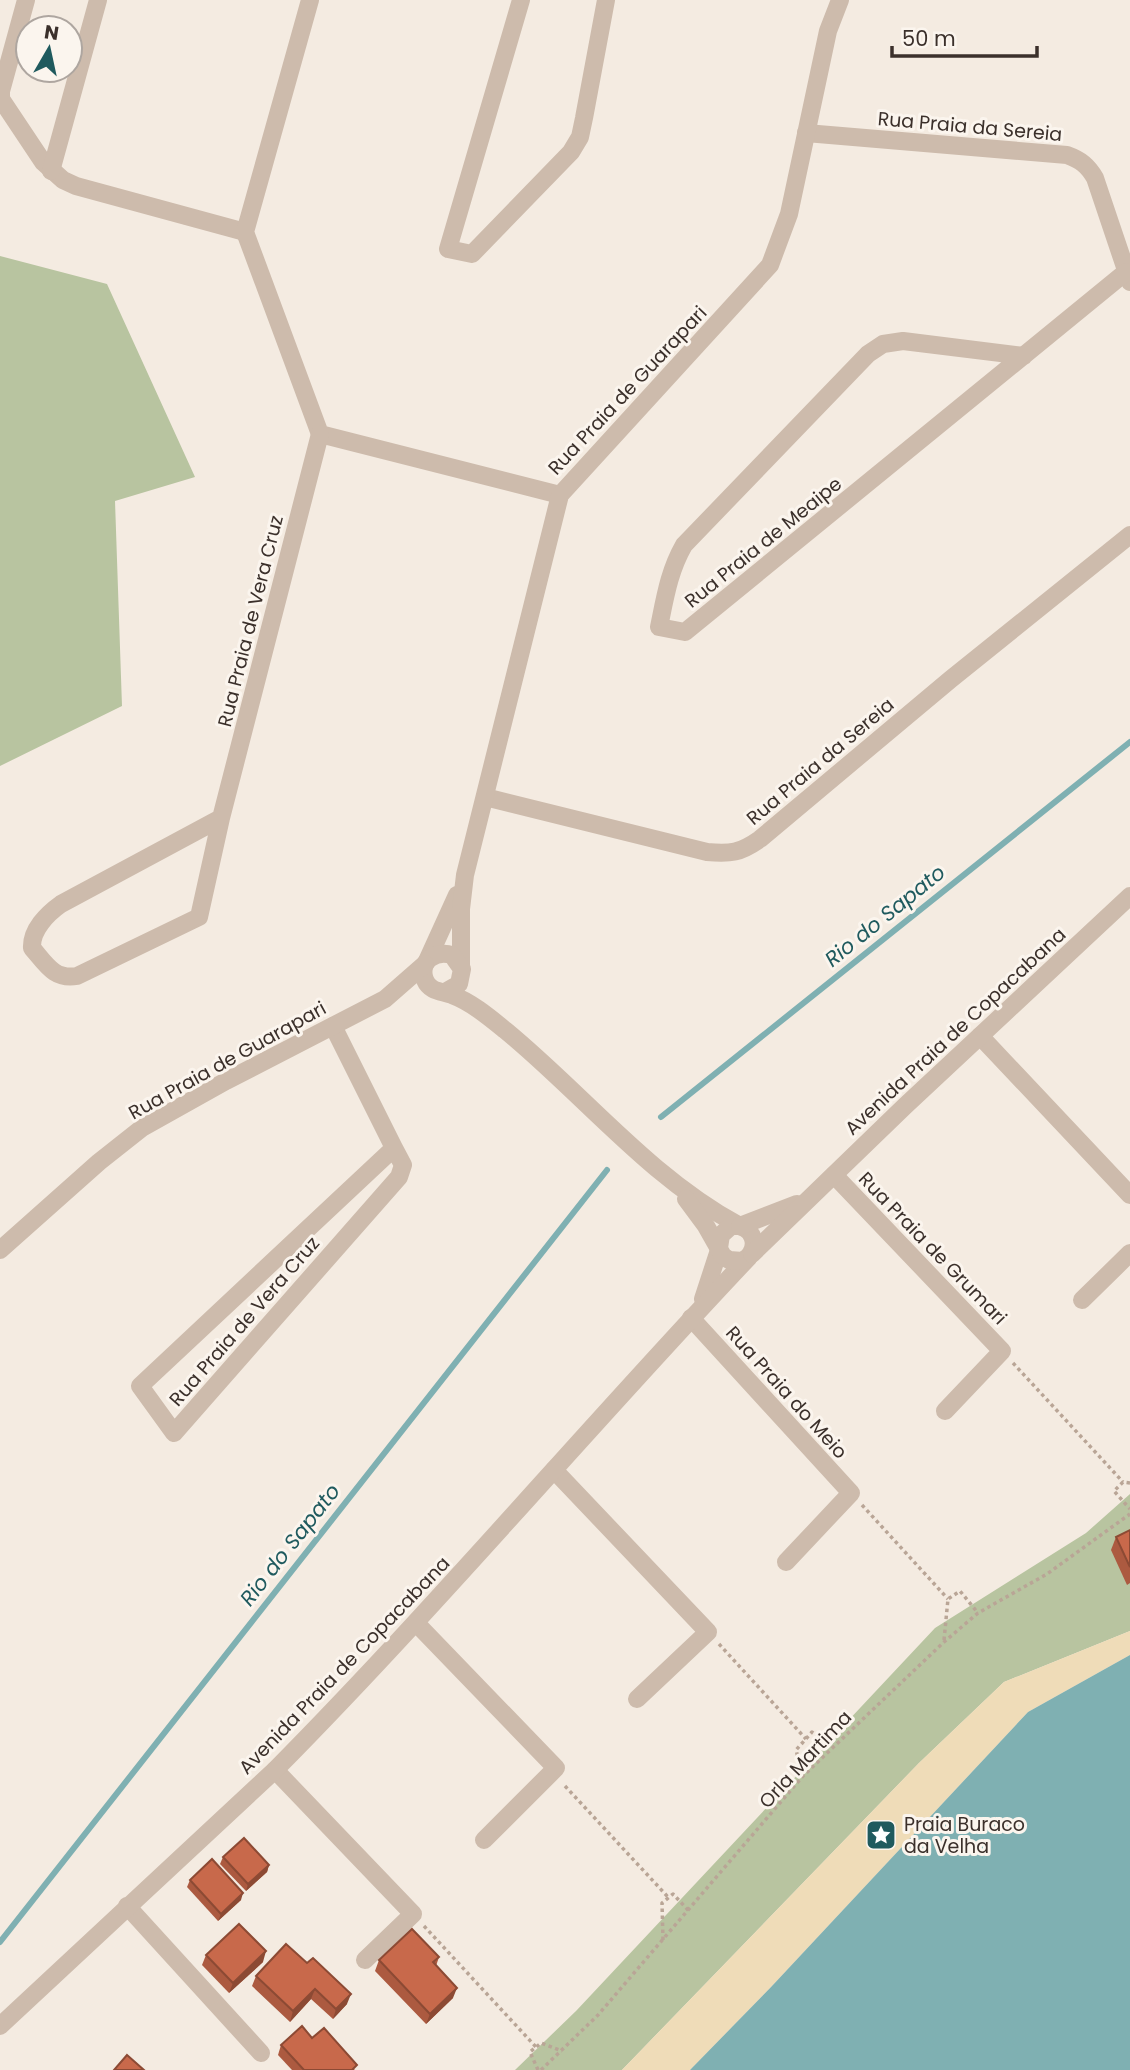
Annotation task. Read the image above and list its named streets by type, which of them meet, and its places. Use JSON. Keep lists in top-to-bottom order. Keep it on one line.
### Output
{"streets":{"street":["Rua Praia da Sereia","Rua Praia de Guarapari","Rua Praia de Meaipe","Rua Praia de Vera Cruz","Avenida Praia de Copacabana","Rua Praia de Grumari","Rua Praia do Meio"],"path":["Orla Martima"]},"crossings":[["Rua Praia da Sereia","Rua Praia de Guarapari"],["Rua Praia da Sereia","Rua Praia de Meaipe"],["Rua Praia de Guarapari","Rua Praia de Vera Cruz"],["Avenida Praia de Copacabana","Rua Praia de Grumari"],["Avenida Praia de Copacabana","Rua Praia do Meio"]],"water":["Rio do Sapato"],"places":{"place":["Praia Buraco da Velha"]},"scale_bar":"50 m","north":"top"}
